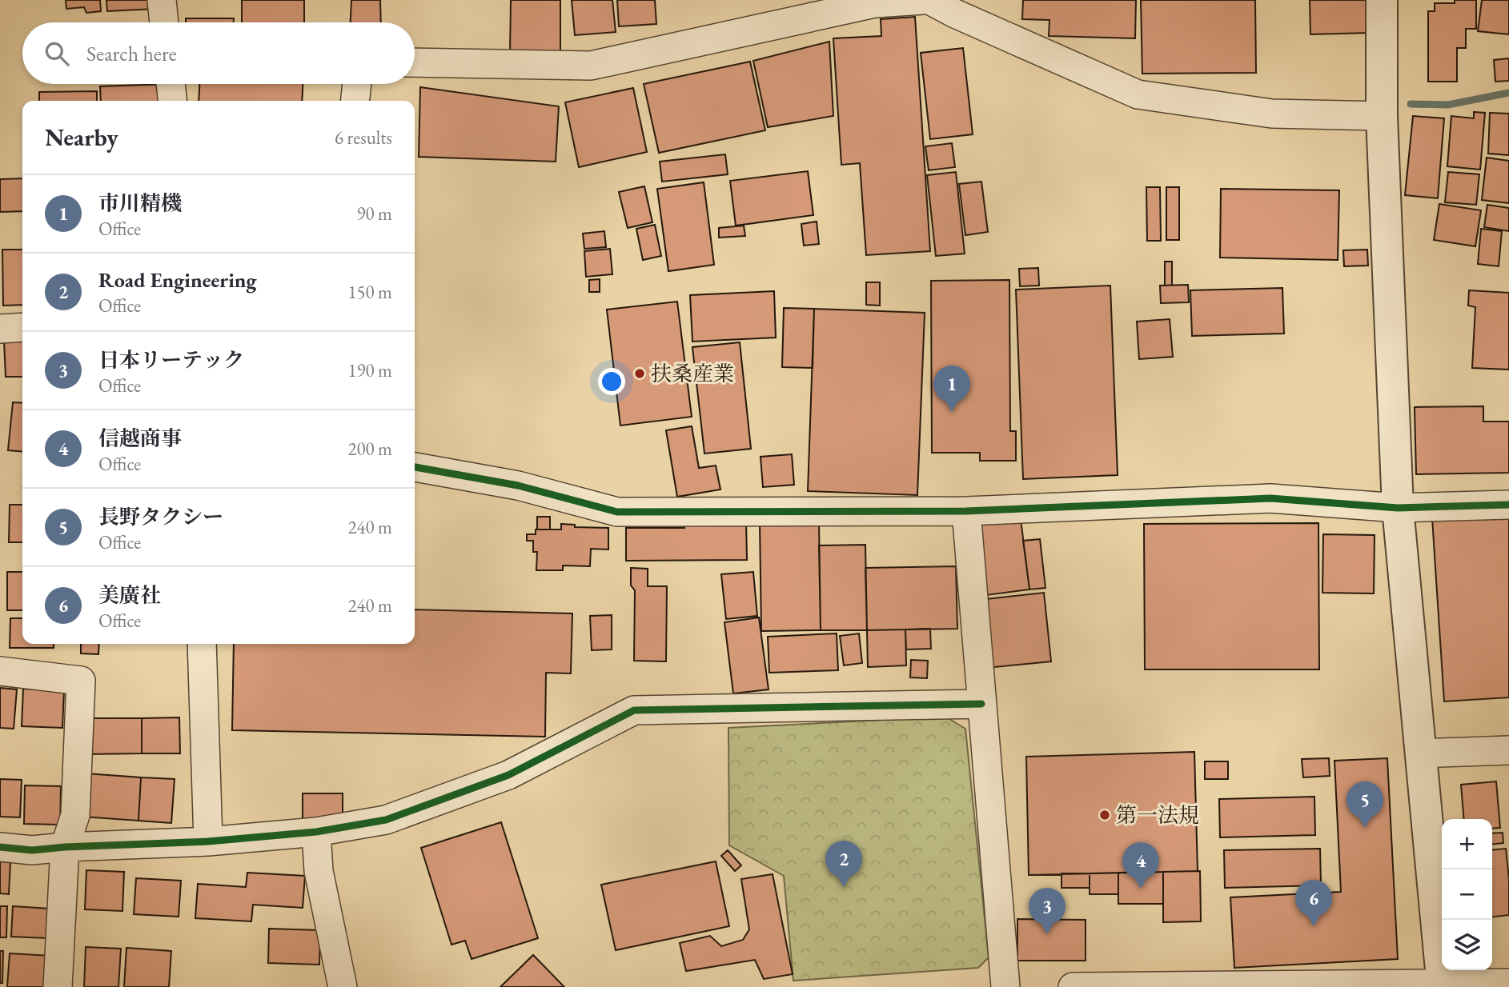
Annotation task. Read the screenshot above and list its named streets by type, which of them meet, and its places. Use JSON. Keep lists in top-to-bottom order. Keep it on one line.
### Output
{"places":["扶桑産業","第一法規"],"page":{"search":"Search here","heading":["Nearby","6 results"],"list":[{"mark":"1","name":"市川精機","note":"Office","value":"90 m"},{"mark":"2","name":"Road Engineering","note":"Office","value":"150 m"},{"mark":"3","name":"日本リーテック","note":"Office","value":"190 m"},{"mark":"4","name":"信越商事","note":"Office","value":"200 m"},{"mark":"5","name":"長野タクシー","note":"Office","value":"240 m"},{"mark":"6","name":"美廣社","note":"Office","value":"240 m"}],"pins":["1","5","2","4","6","3"],"map_buttons":["+","−"]}}
